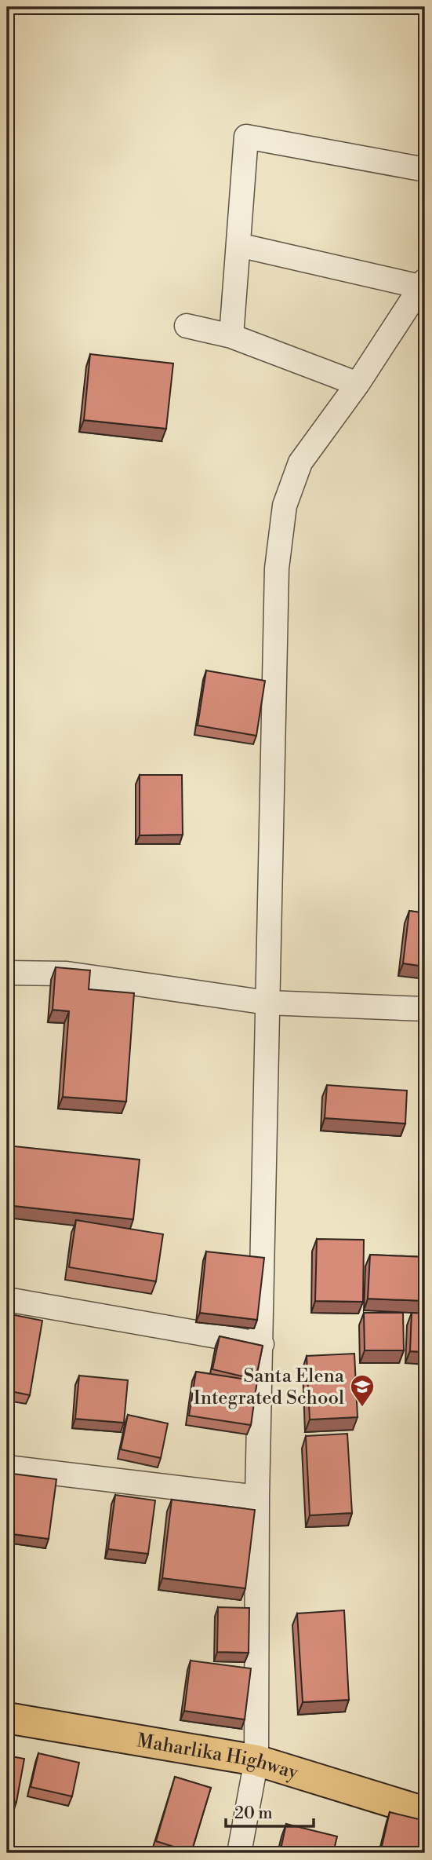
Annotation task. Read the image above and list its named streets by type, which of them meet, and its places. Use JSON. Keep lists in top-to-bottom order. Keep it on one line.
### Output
{"streets":{"highway":["Maharlika Highway"]},"places":{"school or university":["Santa Elena Integrated School"]},"scale_bar":"20 m"}
